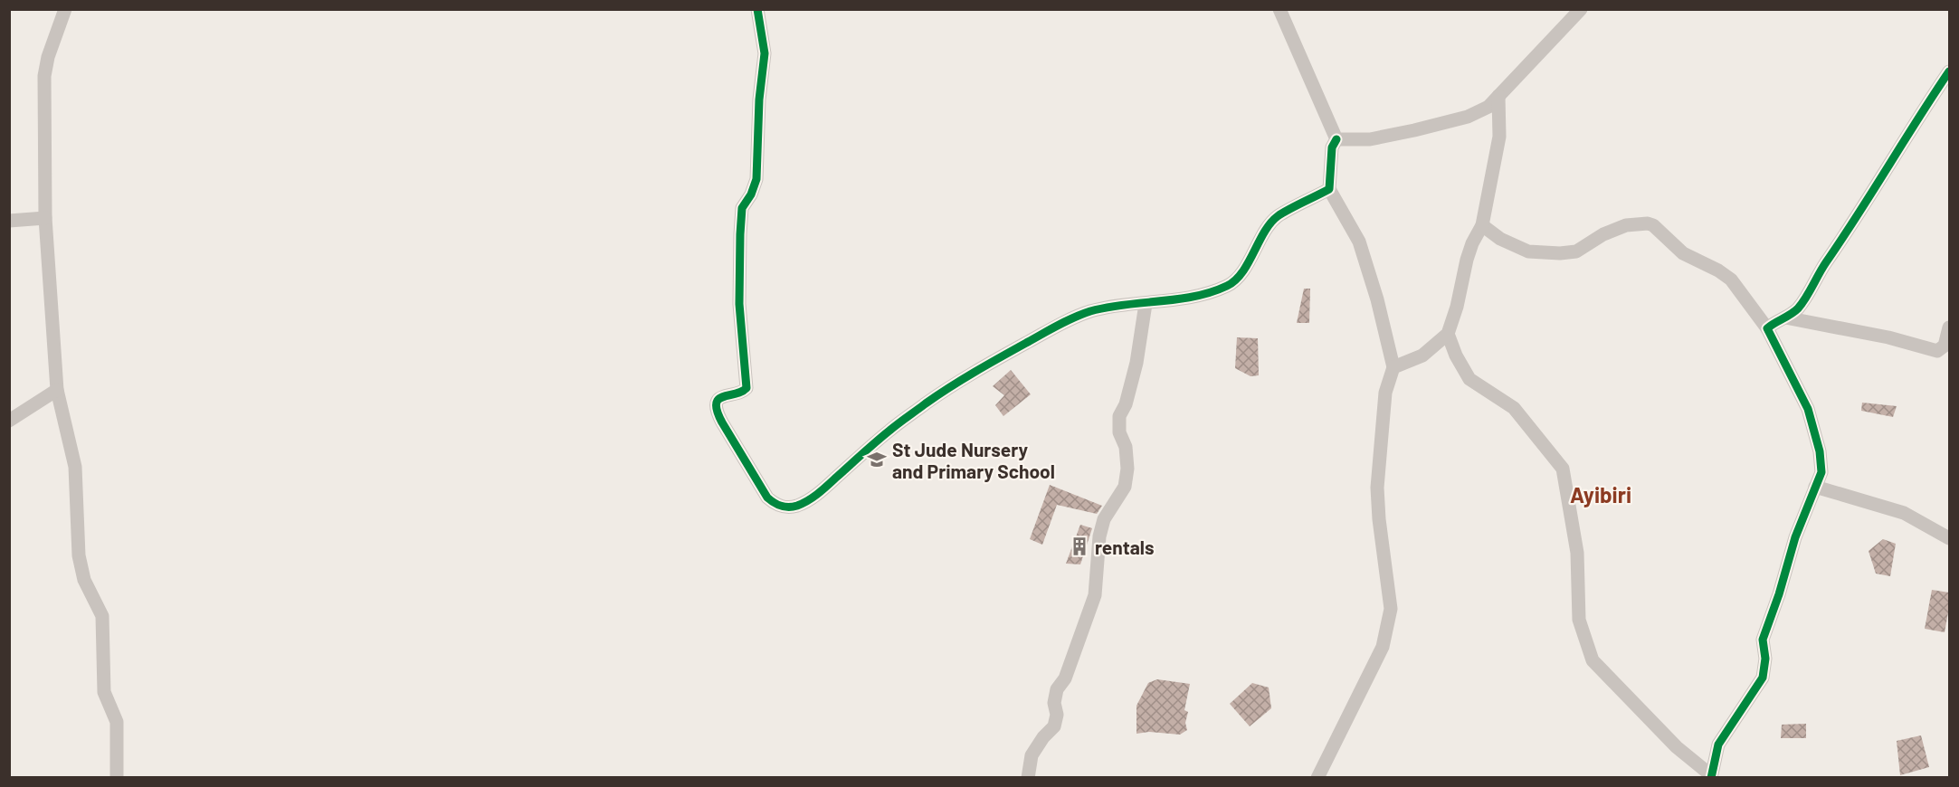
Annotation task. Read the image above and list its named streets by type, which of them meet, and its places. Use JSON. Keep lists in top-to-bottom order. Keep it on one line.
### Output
{"districts":["Ayibiri"],"places":{"school or university":["St Jude Nursery and Primary School"],"building":["rentals"]}}
